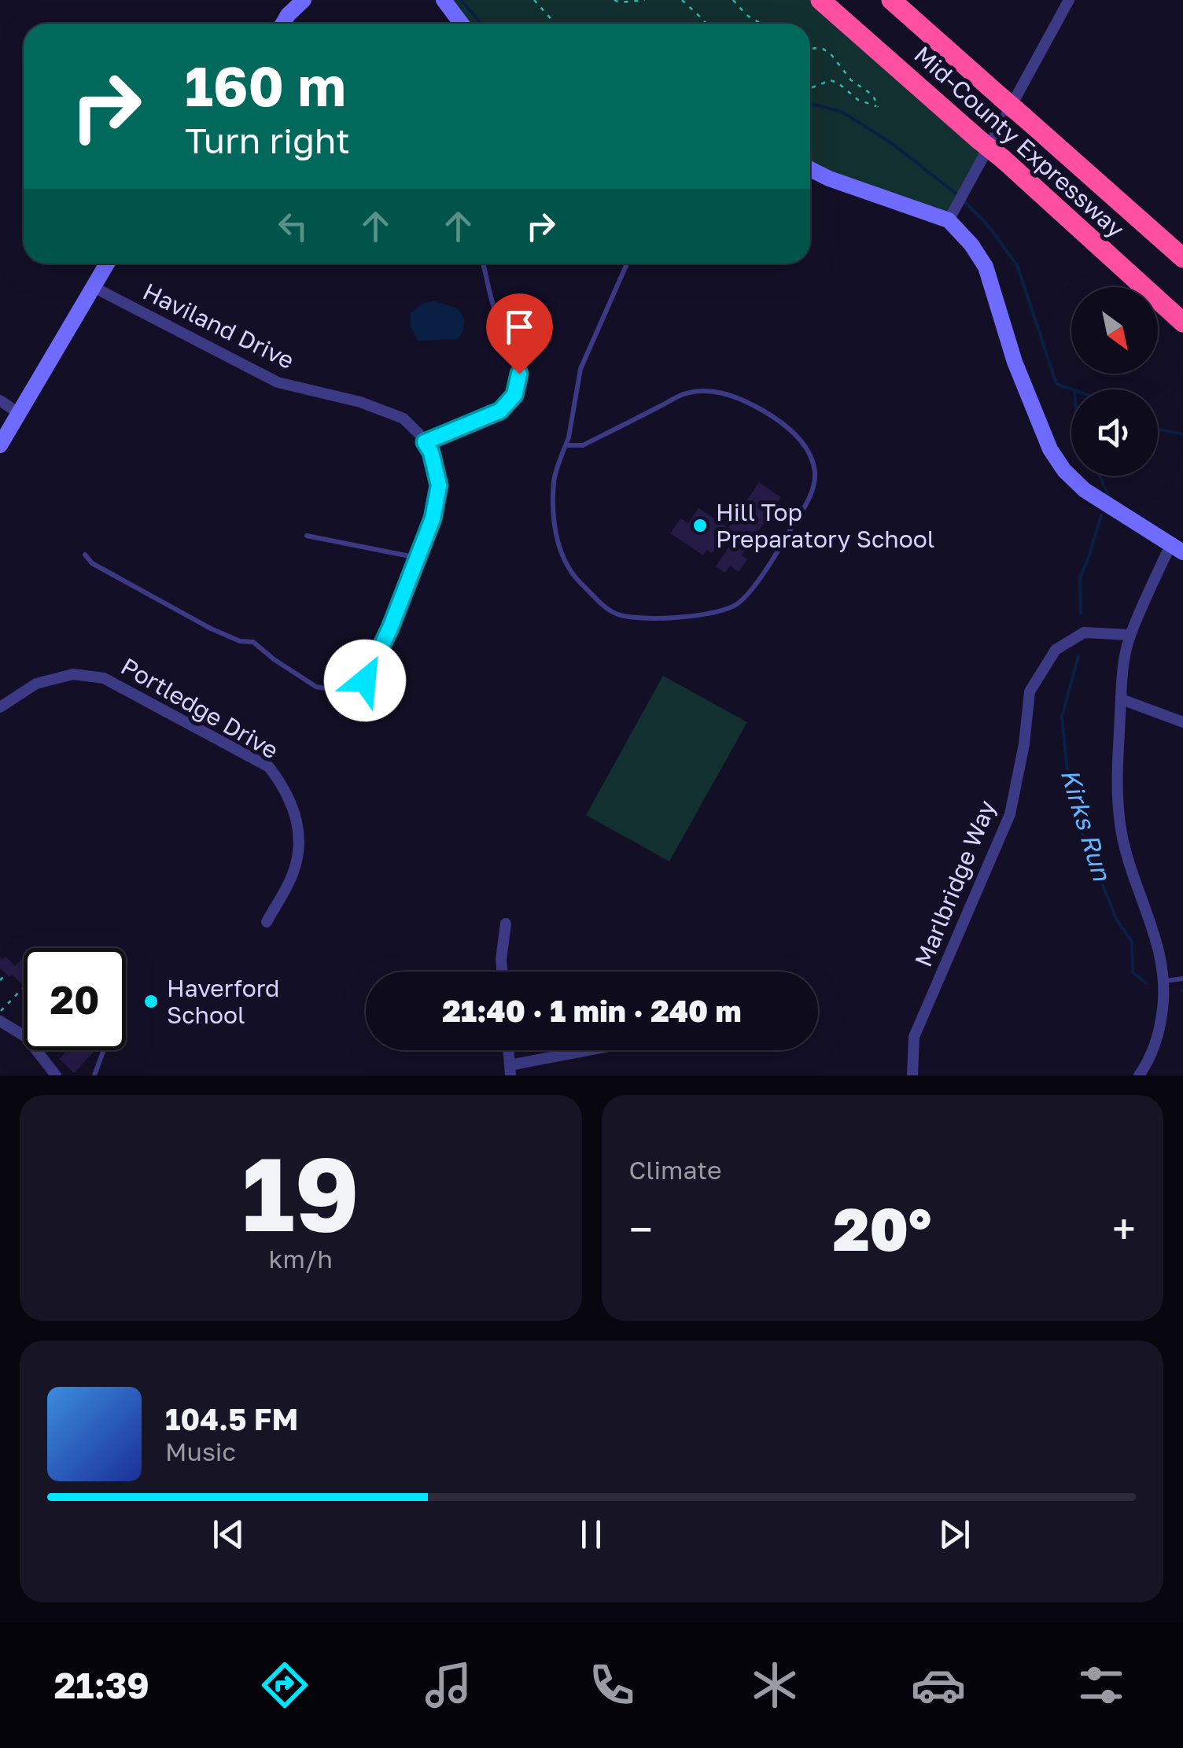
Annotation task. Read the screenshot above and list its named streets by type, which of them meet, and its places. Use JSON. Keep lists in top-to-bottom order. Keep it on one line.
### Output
{"streets":{"highway":["Mid-County Expressway"],"street":["Haviland Drive","Portledge Drive","Marlbridge Way"]},"water":["Kirks Run"],"places":["Hill Top Preparatory School","Haverford School"],"north":"bottom right","page":{"turn":["160 m","Turn right"],"limit":"20","trip":"21:40 · 1 min · 240 m","tile":[["19","km/h"],"Climate"],"heat":["−","20°","+"],"song":["104.5 FM","Music"],"tabs":"21:39"}}
